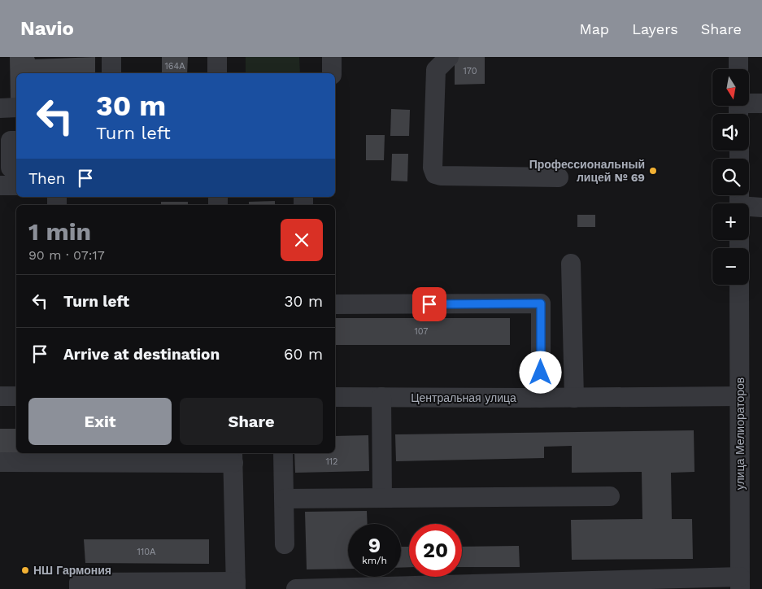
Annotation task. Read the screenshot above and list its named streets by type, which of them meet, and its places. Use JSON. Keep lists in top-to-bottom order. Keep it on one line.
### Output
{"streets":{"street":["Центральная улица","улица Мелиораторов"]},"crossings":[["Центральная улица","улица Мелиораторов"]],"places":["Профессиональный лицей № 69","НШ Гармония"],"house_numbers":["164А","170","107","112","110А"],"north":"bottom","page":{"header":"Navio","nav":["Map","Layers","Share"],"map_buttons":["+","−"],"turn":["30 m","Turn left"],"then":"Then","heading":["1 min","90 m · 07:17"],"list":[{"name":"Turn left","value":"30 m"},{"name":"Arrive at destination","value":"60 m"}],"buttons":["Exit","Share"],"speed":"9 km/h","limit":"20"}}
